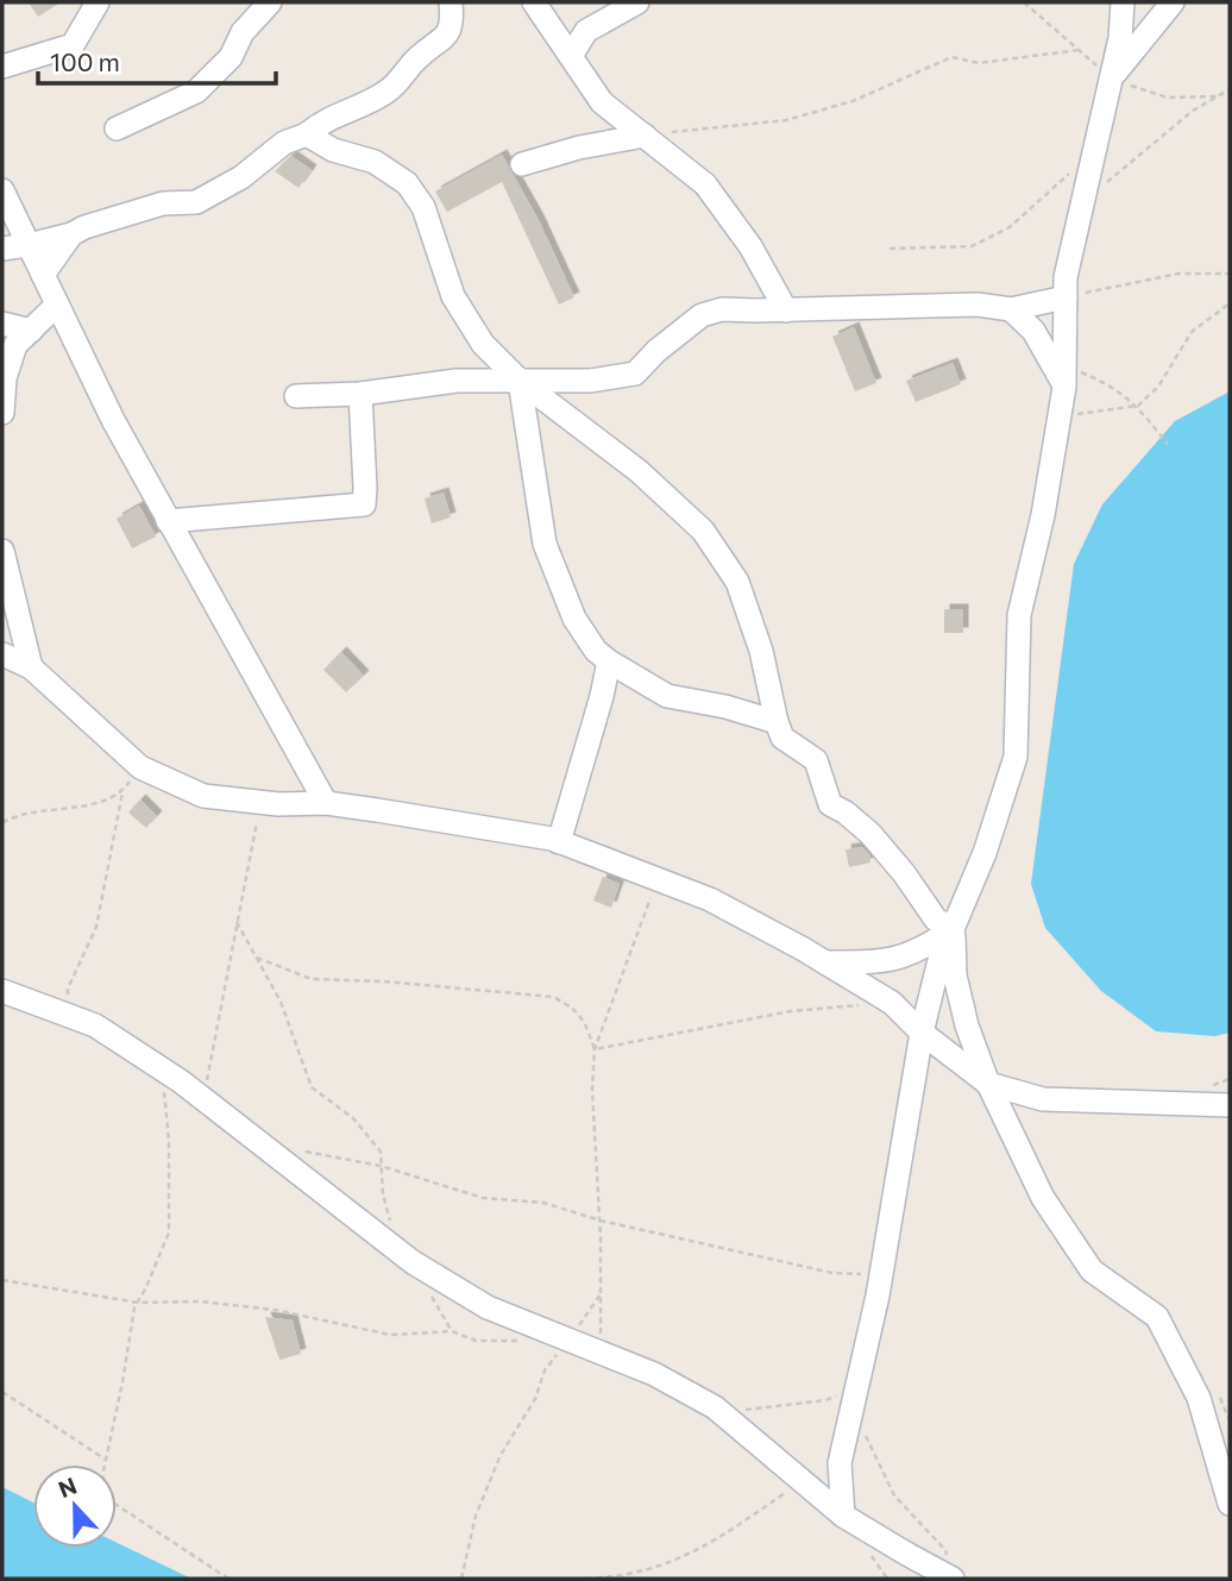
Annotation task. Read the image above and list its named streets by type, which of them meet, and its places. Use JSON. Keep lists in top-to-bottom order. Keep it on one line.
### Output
{"scale_bar":"100 m","north":"top"}
